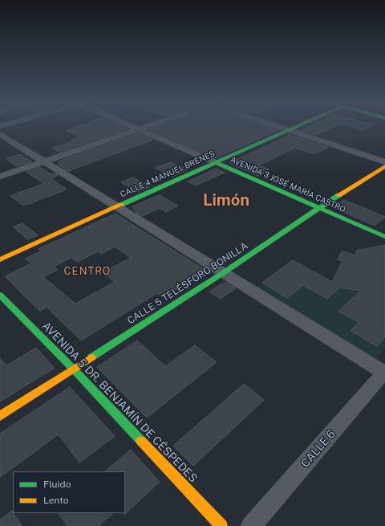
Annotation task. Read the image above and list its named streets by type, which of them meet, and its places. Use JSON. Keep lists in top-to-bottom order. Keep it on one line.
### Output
{"streets":{"main road":["CALLE 4 MANUEL BRENES","AVENIDA 3 JOSÉ MARÍA CASTRO","CALLE 5 TELÉSFORO BONILLA","AVENIDA 5 DR. BENJAMÍN DE CÉSPEDES"],"street":["CALLE 6"]},"crossings":[["CALLE 4 MANUEL BRENES","AVENIDA 3 JOSÉ MARÍA CASTRO"],["AVENIDA 3 JOSÉ MARÍA CASTRO","CALLE 5 TELÉSFORO BONILLA"],["CALLE 5 TELÉSFORO BONILLA","AVENIDA 5 DR. BENJAMÍN DE CÉSPEDES"]],"districts":["Limón","CENTRO"],"legend":["Fluido","Lento"]}
